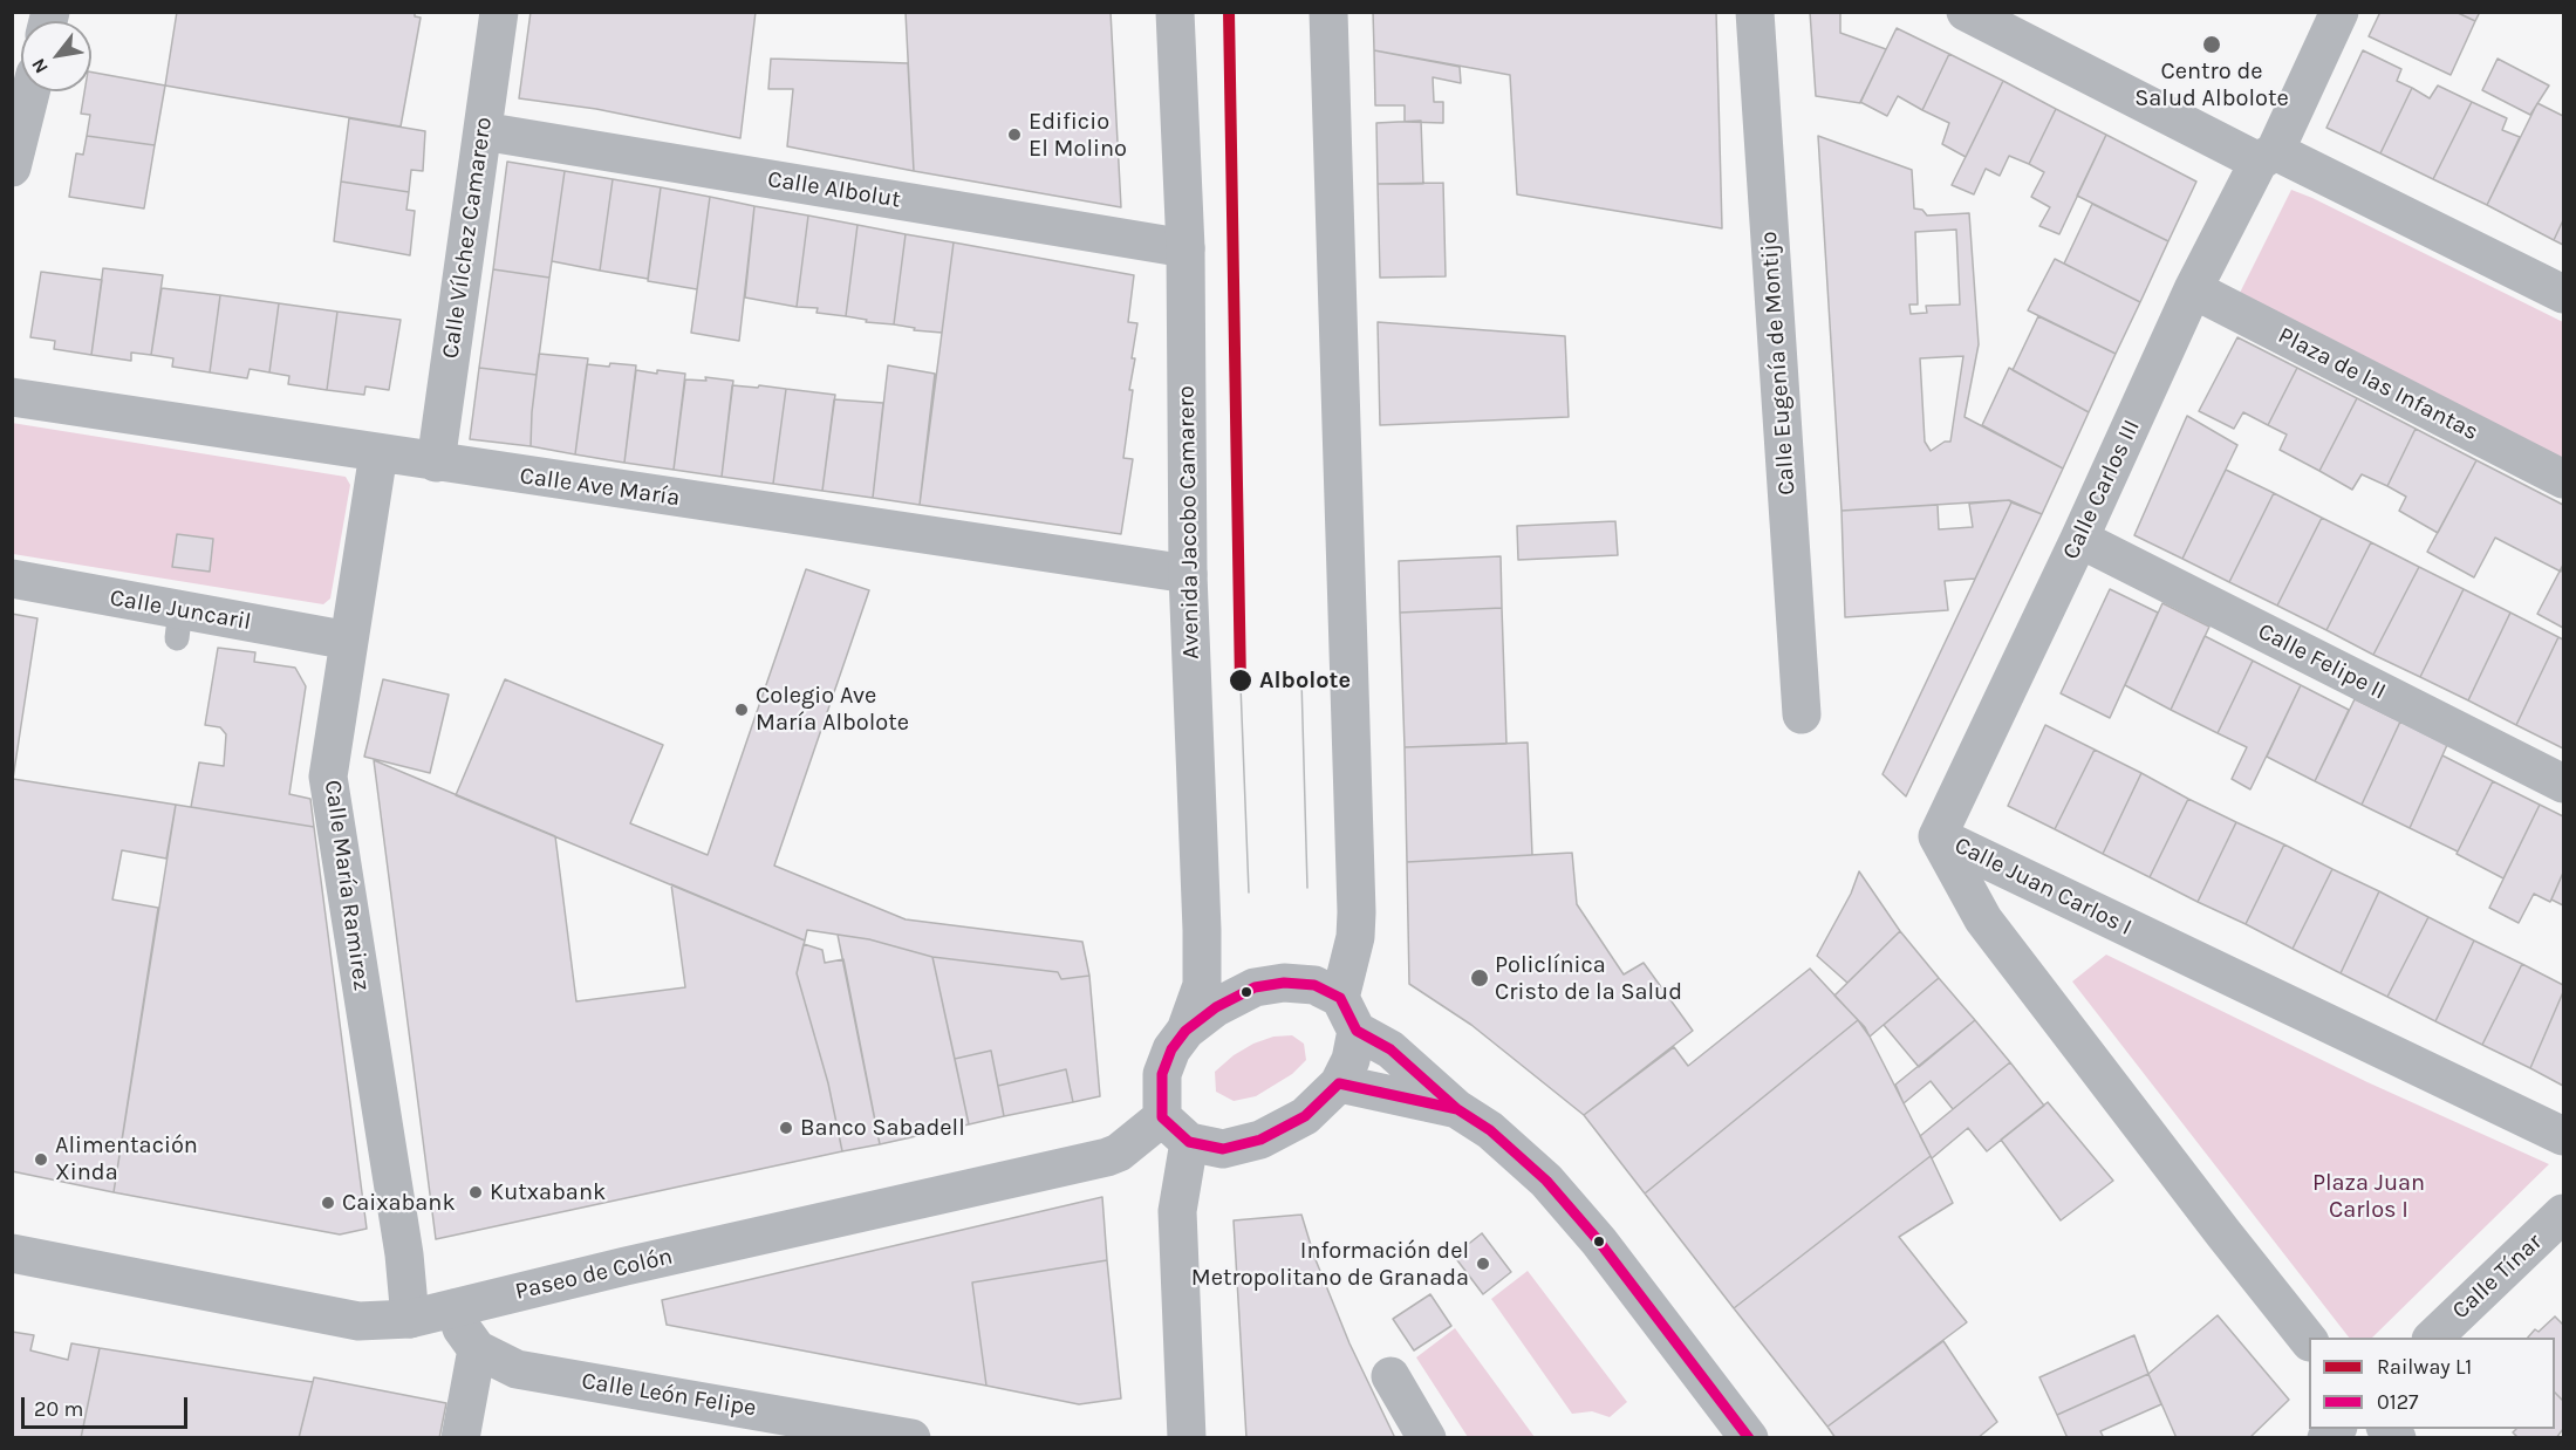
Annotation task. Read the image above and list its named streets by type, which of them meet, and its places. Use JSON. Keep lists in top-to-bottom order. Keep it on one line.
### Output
{"streets":{"street":["Calle Albolut","Calle Vílchez Camarero","Calle Eugenía de Montijo","Plaza de las Infantas","Calle Ave María","Calle Carlos III","Avenida Jacobo Camarero","Calle Juncaril","Calle Felipe II","Calle María Ramirez","Calle Juan Carlos I","Paseo de Colón","Calle Tínar","Calle León Felipe"]},"crossings":[["Calle Albolut","Calle Vílchez Camarero"],["Calle Albolut","Avenida Jacobo Camarero"],["Calle Vílchez Camarero","Calle Ave María"],["Plaza de las Infantas","Calle Carlos III"],["Calle Ave María","Avenida Jacobo Camarero"],["Calle Ave María","Calle María Ramirez"],["Calle Carlos III","Calle Felipe II"],["Calle Carlos III","Calle Juan Carlos I"],["Avenida Jacobo Camarero","Paseo de Colón"],["Calle Juncaril","Calle María Ramirez"],["Calle María Ramirez","Paseo de Colón"]],"parks":["Plaza Juan Carlos I"],"places":["Centro de Salud Albolote","Edificio El Molino","Albolote","Colegio Ave María Albolote","Policlínica Cristo de la Salud","Banco Sabadell","Alimentación Xinda","Kutxabank","Caixabank","Información del Metropolitano de Granada"],"lines":["rail line L1","transit line 0127"],"legend":["Railway L1","0127"],"scale_bar":"20 m","north":"bottom left"}
